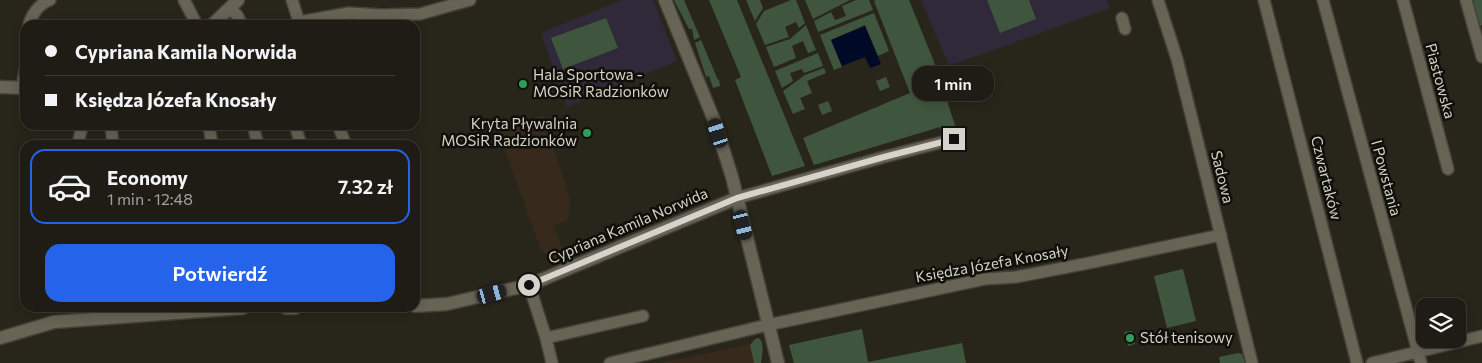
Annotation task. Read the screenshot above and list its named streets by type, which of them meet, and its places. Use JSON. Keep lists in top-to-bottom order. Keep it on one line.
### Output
{"streets":{"street":["Piastowska","Sadowa","Czwartaków","I Powstania","Cypriana Kamila Norwida","Księdza Józefa Knosały"]},"crossings":[["Sadowa","Księdza Józefa Knosały"]],"places":["Hala Sportowa - MOSiR Radzionków","Kryta Pływalnia MOSiR Radzionków","Stół tenisowy"],"page":{"banner":["Cypriana Kamila Norwida","Księdza Józefa Knosały"],"bubble":"1 min","list":[{"name":"Economy","note":"1 min · 12:48","value":"7.32 zł"}],"buttons":"Potwierdź"}}
